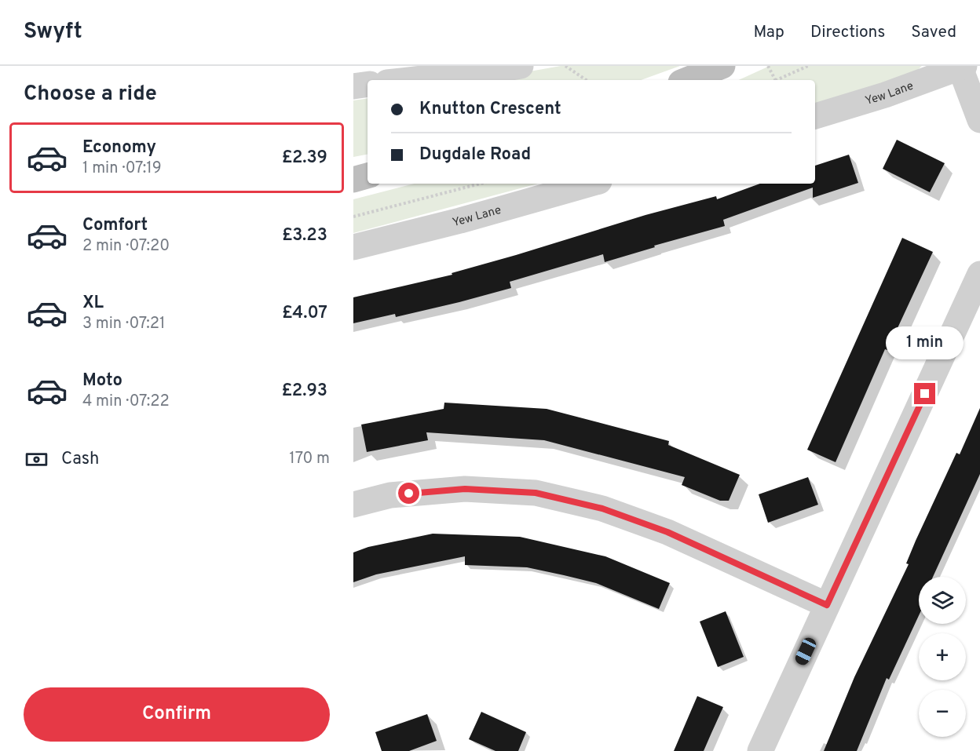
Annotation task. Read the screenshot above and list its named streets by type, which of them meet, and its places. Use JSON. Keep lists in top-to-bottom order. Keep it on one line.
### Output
{"streets":{"street":["Yew Lane"]},"page":{"header":"Swyft","nav":["Map","Directions","Saved"],"heading":"Choose a ride","banner":["Knutton Crescent","Dugdale Road"],"list":[{"name":"Economy","note":"1 min · 07:19","value":"£2.39"},{"name":"Comfort","note":"2 min · 07:20","value":"£3.23"},{"name":"XL","note":"3 min · 07:21","value":"£4.07"},{"name":"Moto","note":"4 min · 07:22","value":"£2.93"}],"bubble":"1 min","pay":["Cash","170 m"],"map_buttons":["+","−"],"buttons":"Confirm"}}
